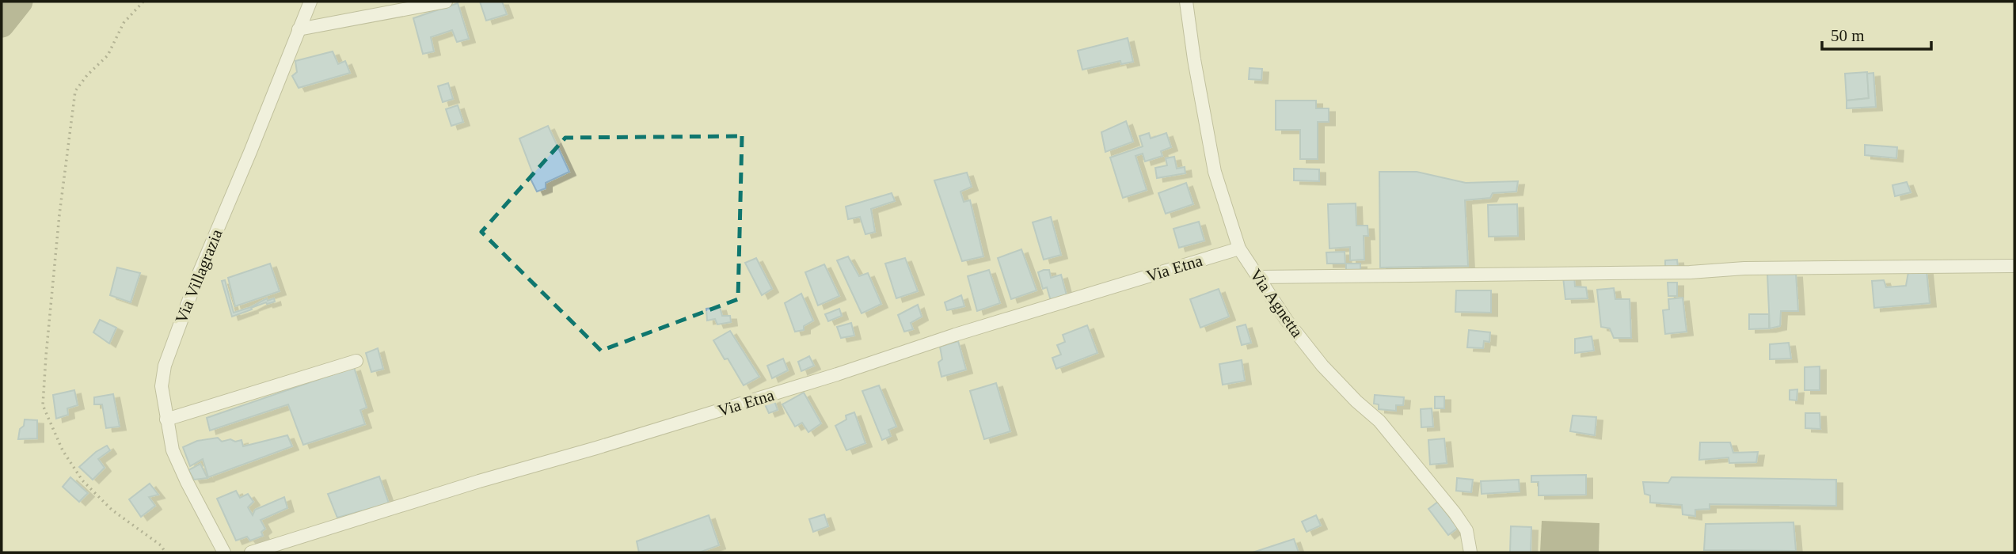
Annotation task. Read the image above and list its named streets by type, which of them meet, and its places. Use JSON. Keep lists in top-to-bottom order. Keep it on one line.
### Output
{"streets":{"street":["Via Etna","Via Villagrazia","Via Agnetta"]},"crossings":[["Via Etna","Via Agnetta"]],"scale_bar":"50 m"}
